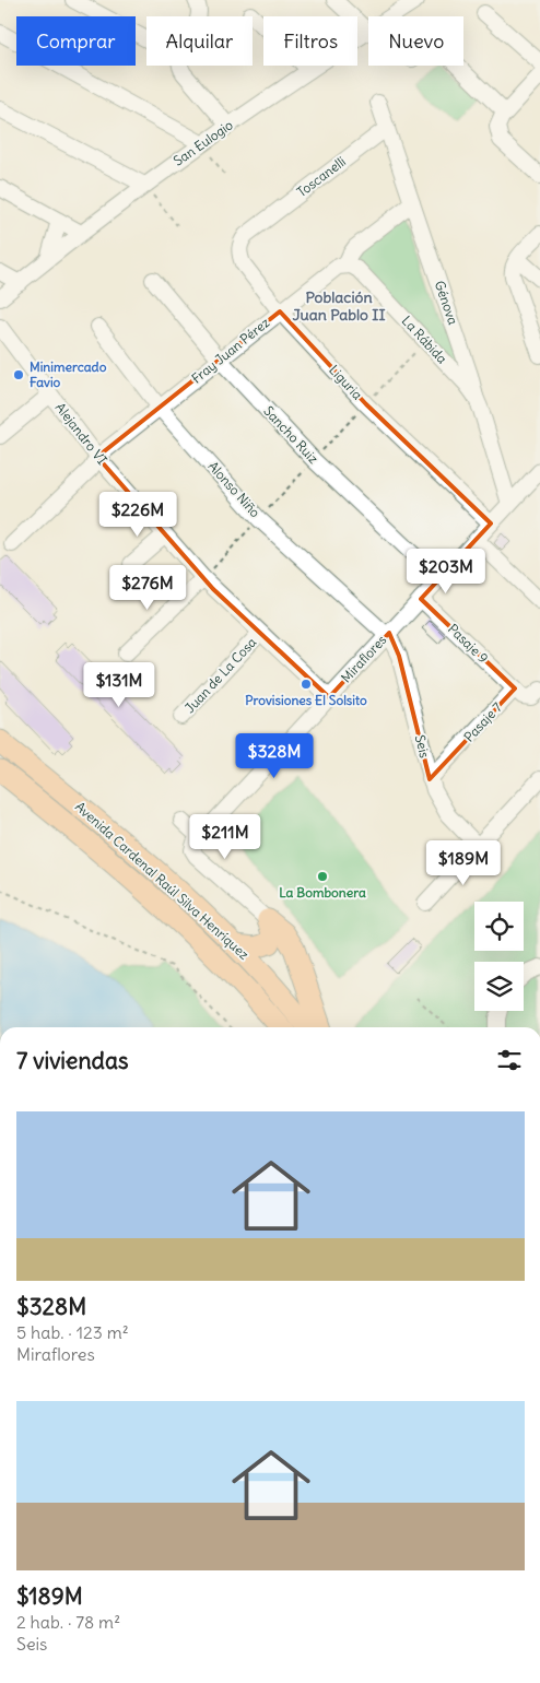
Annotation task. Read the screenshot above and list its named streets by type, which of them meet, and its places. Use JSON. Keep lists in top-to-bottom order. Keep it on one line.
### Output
{"streets":{"main road":["Avenida Cardenal Raúl Silva Henríquez"],"street":["San Eulogio","Toscanelli","Génova","La Rábida","Fray Juan Pérez","Liguria","Alejandro VI","Sancho Ruiz","Alonso Niño","Pasaje 9","Miraflores","Juan de La Cosa","Pasaje 7","Seis"]},"crossings":[["Toscanelli","Génova"],["Toscanelli","Liguria"],["Génova","La Rábida"],["Génova","Fray Juan Pérez"],["Génova","Miraflores"],["La Rábida","Fray Juan Pérez"],["Fray Juan Pérez","Liguria"],["Fray Juan Pérez","Alejandro VI"],["Fray Juan Pérez","Sancho Ruiz"],["Fray Juan Pérez","Alonso Niño"],["Liguria","Miraflores"],["Alejandro VI","Miraflores"],["Alejandro VI","Juan de La Cosa"],["Sancho Ruiz","Miraflores"],["Alonso Niño","Miraflores"],["Alonso Niño","Seis"],["Pasaje 9","Miraflores"],["Pasaje 9","Pasaje 7"],["Miraflores","Seis"],["Pasaje 7","Seis"]],"districts":["Población Juan Pablo II"],"places":["Minimercado Favio","Provisiones El Solsito","La Bombonera"],"page":{"chip":["Comprar","Alquilar","Filtros","Nuevo"],"price":["$226M","$203M","$276M","$131M","$328M","$211M","$189M"],"heading":"7 viviendas","list":[{"name":"$328M","note":"5 hab. · 123 m² · Miraflores"},{"name":"$189M","note":"2 hab. · 78 m² · Seis"}]}}
